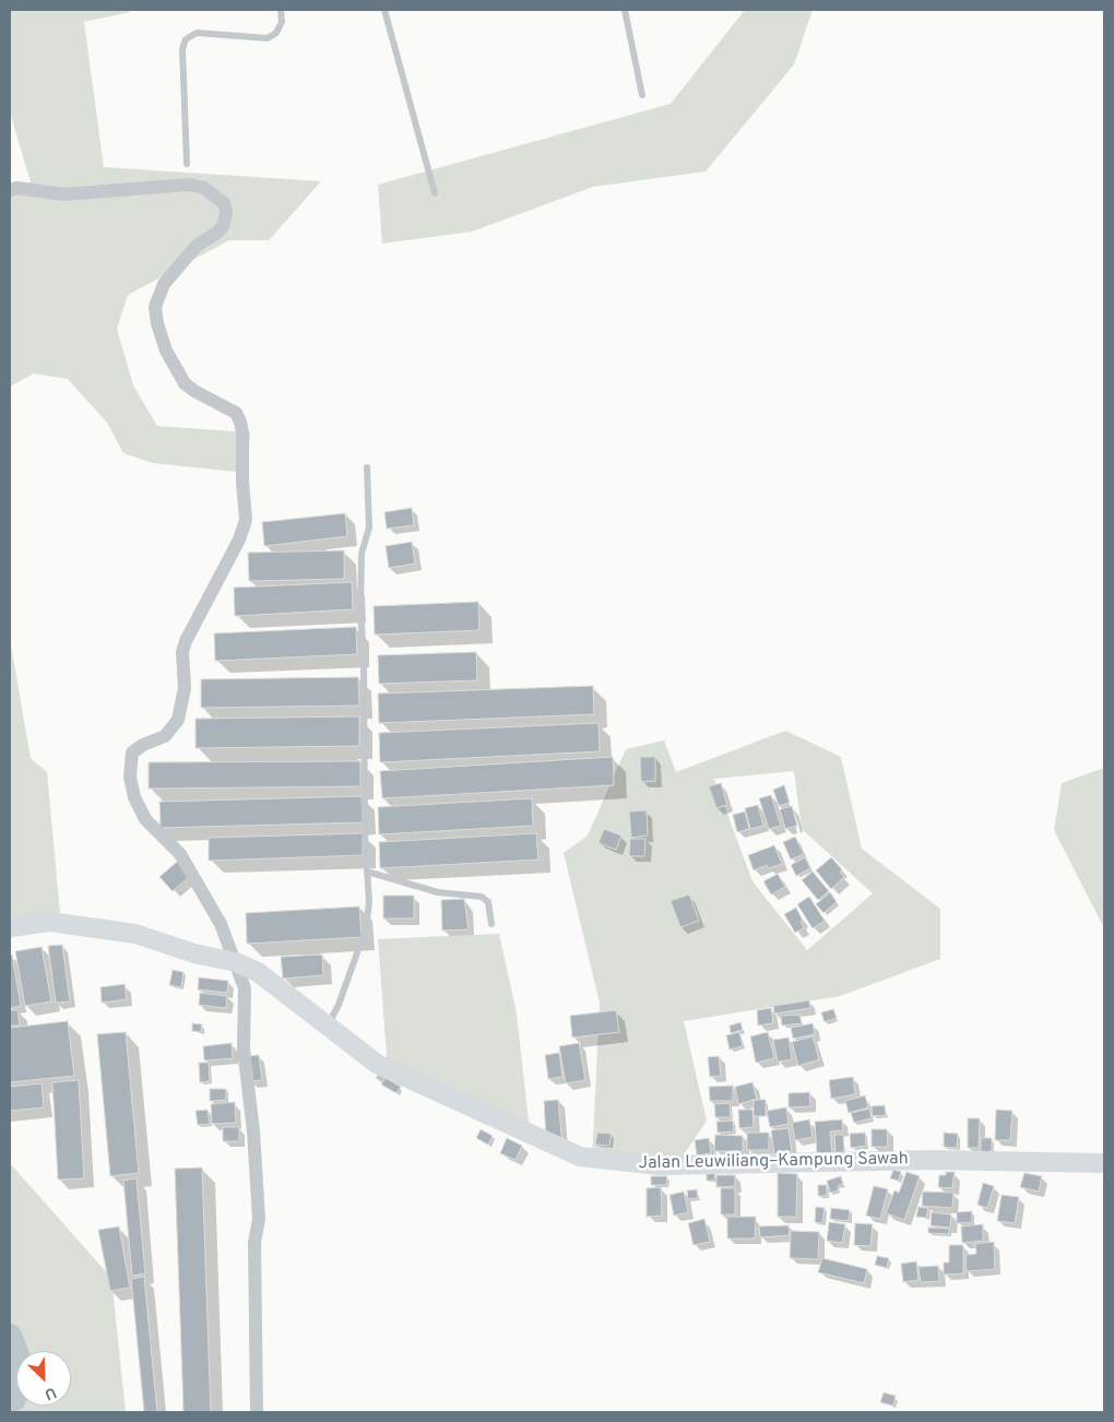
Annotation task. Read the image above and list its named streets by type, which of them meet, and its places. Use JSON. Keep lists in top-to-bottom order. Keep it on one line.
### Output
{"streets":{"main road":["Jalan Leuwiliang–Kampung Sawah"]},"north":"bottom right"}
